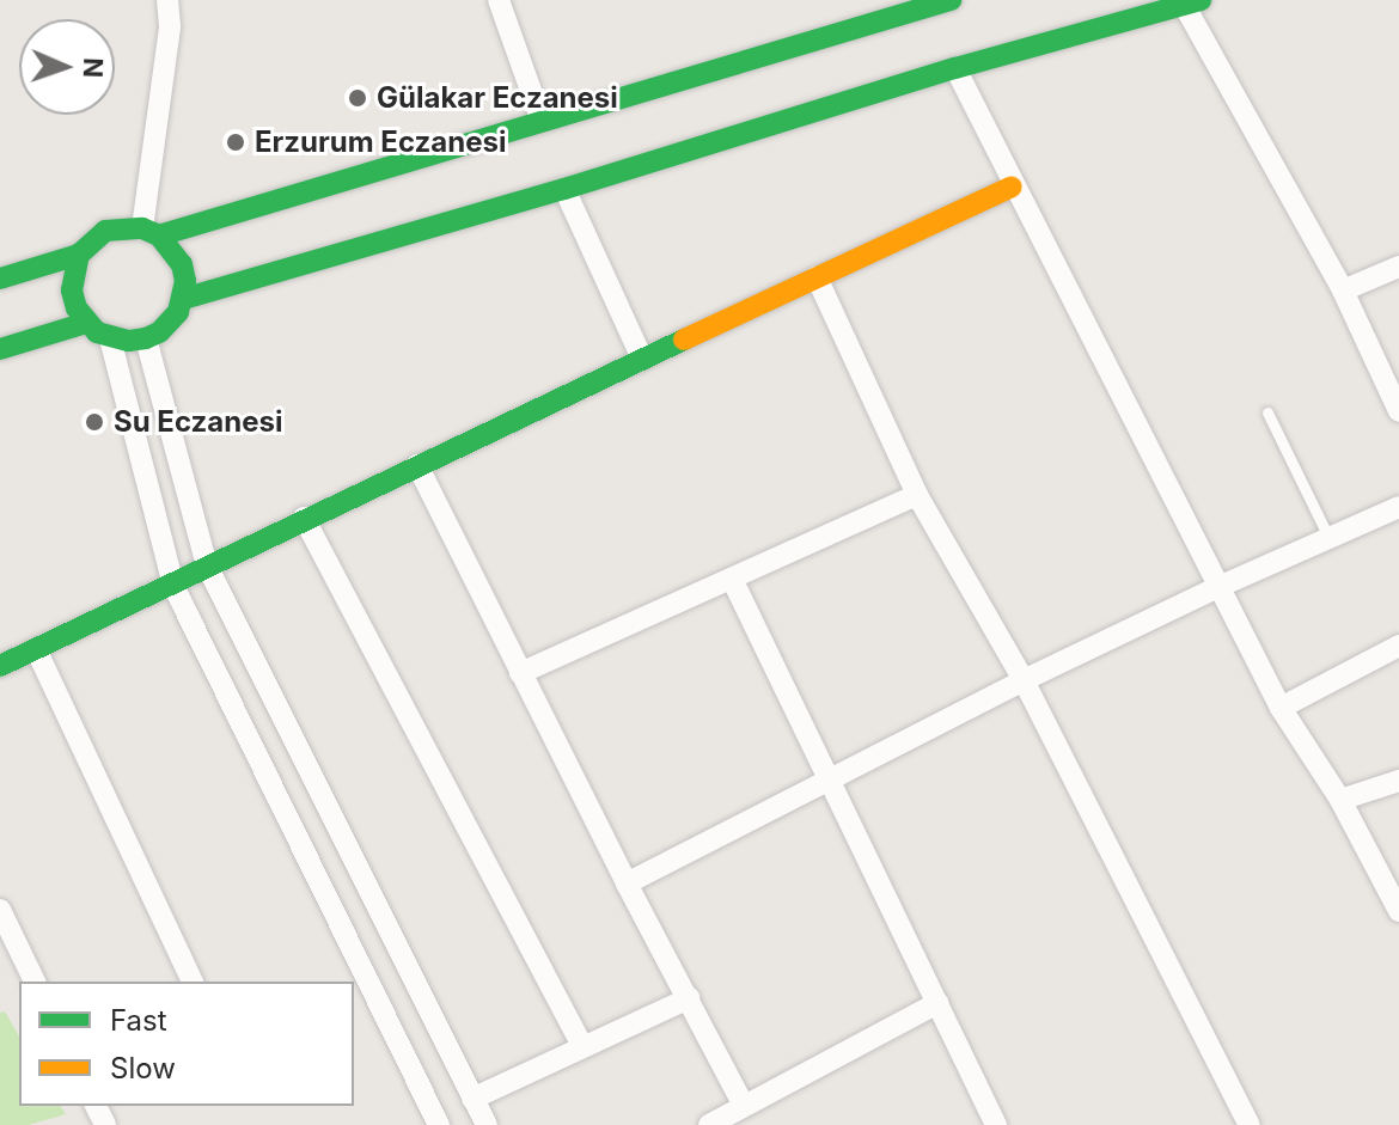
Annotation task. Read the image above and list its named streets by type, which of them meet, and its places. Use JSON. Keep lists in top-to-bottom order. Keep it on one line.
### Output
{"places":["Gülakar Eczanesi","Erzurum Eczanesi","Su Eczanesi"],"legend":["Fast","Slow"],"north":"right"}
